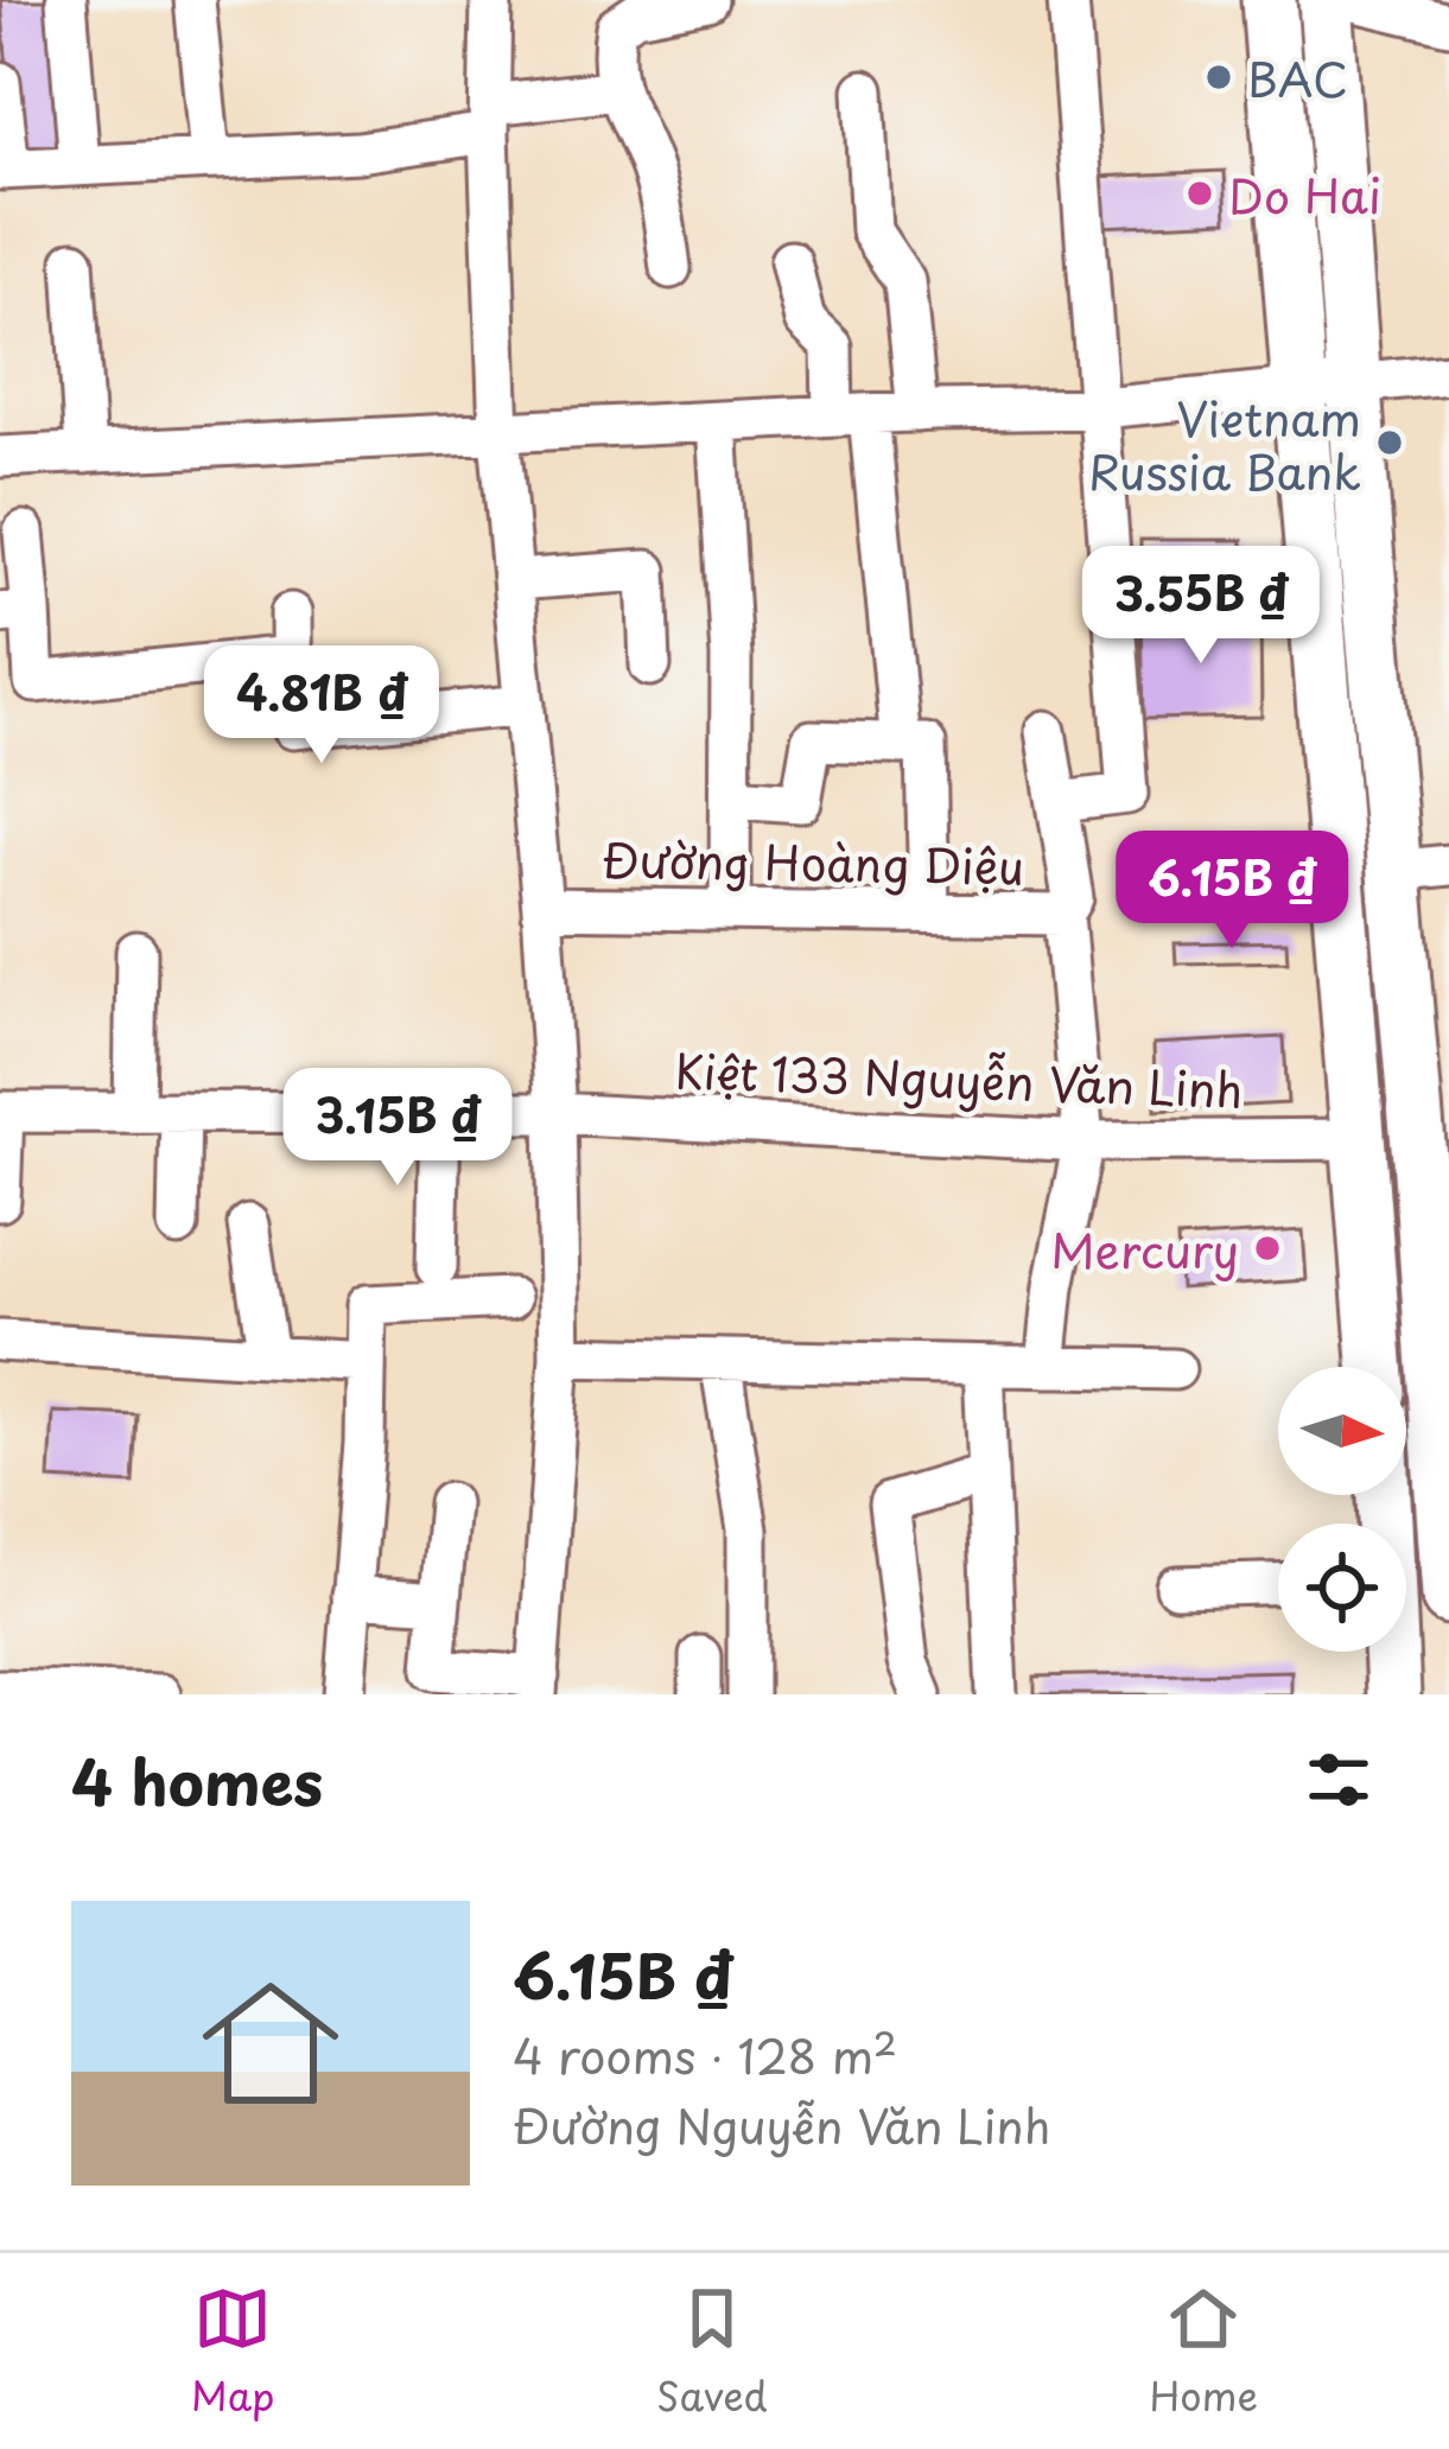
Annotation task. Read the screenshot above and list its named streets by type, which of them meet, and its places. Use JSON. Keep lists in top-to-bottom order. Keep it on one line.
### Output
{"streets":{"street":["Đường Hoàng Diệu","Kiệt 133 Nguyễn Văn Linh"]},"places":["BAC","Do Hai","Vietnam Russia Bank","Mercury"],"north":"right","page":{"price":["3.55B ₫","4.81B ₫","6.15B ₫","3.15B ₫"],"heading":"4 homes","list":[{"name":"6.15B ₫","note":"4 rooms · 128 m² · Đường Nguyễn Văn Linh"}],"tabs":["Map","Saved","Home"]}}
